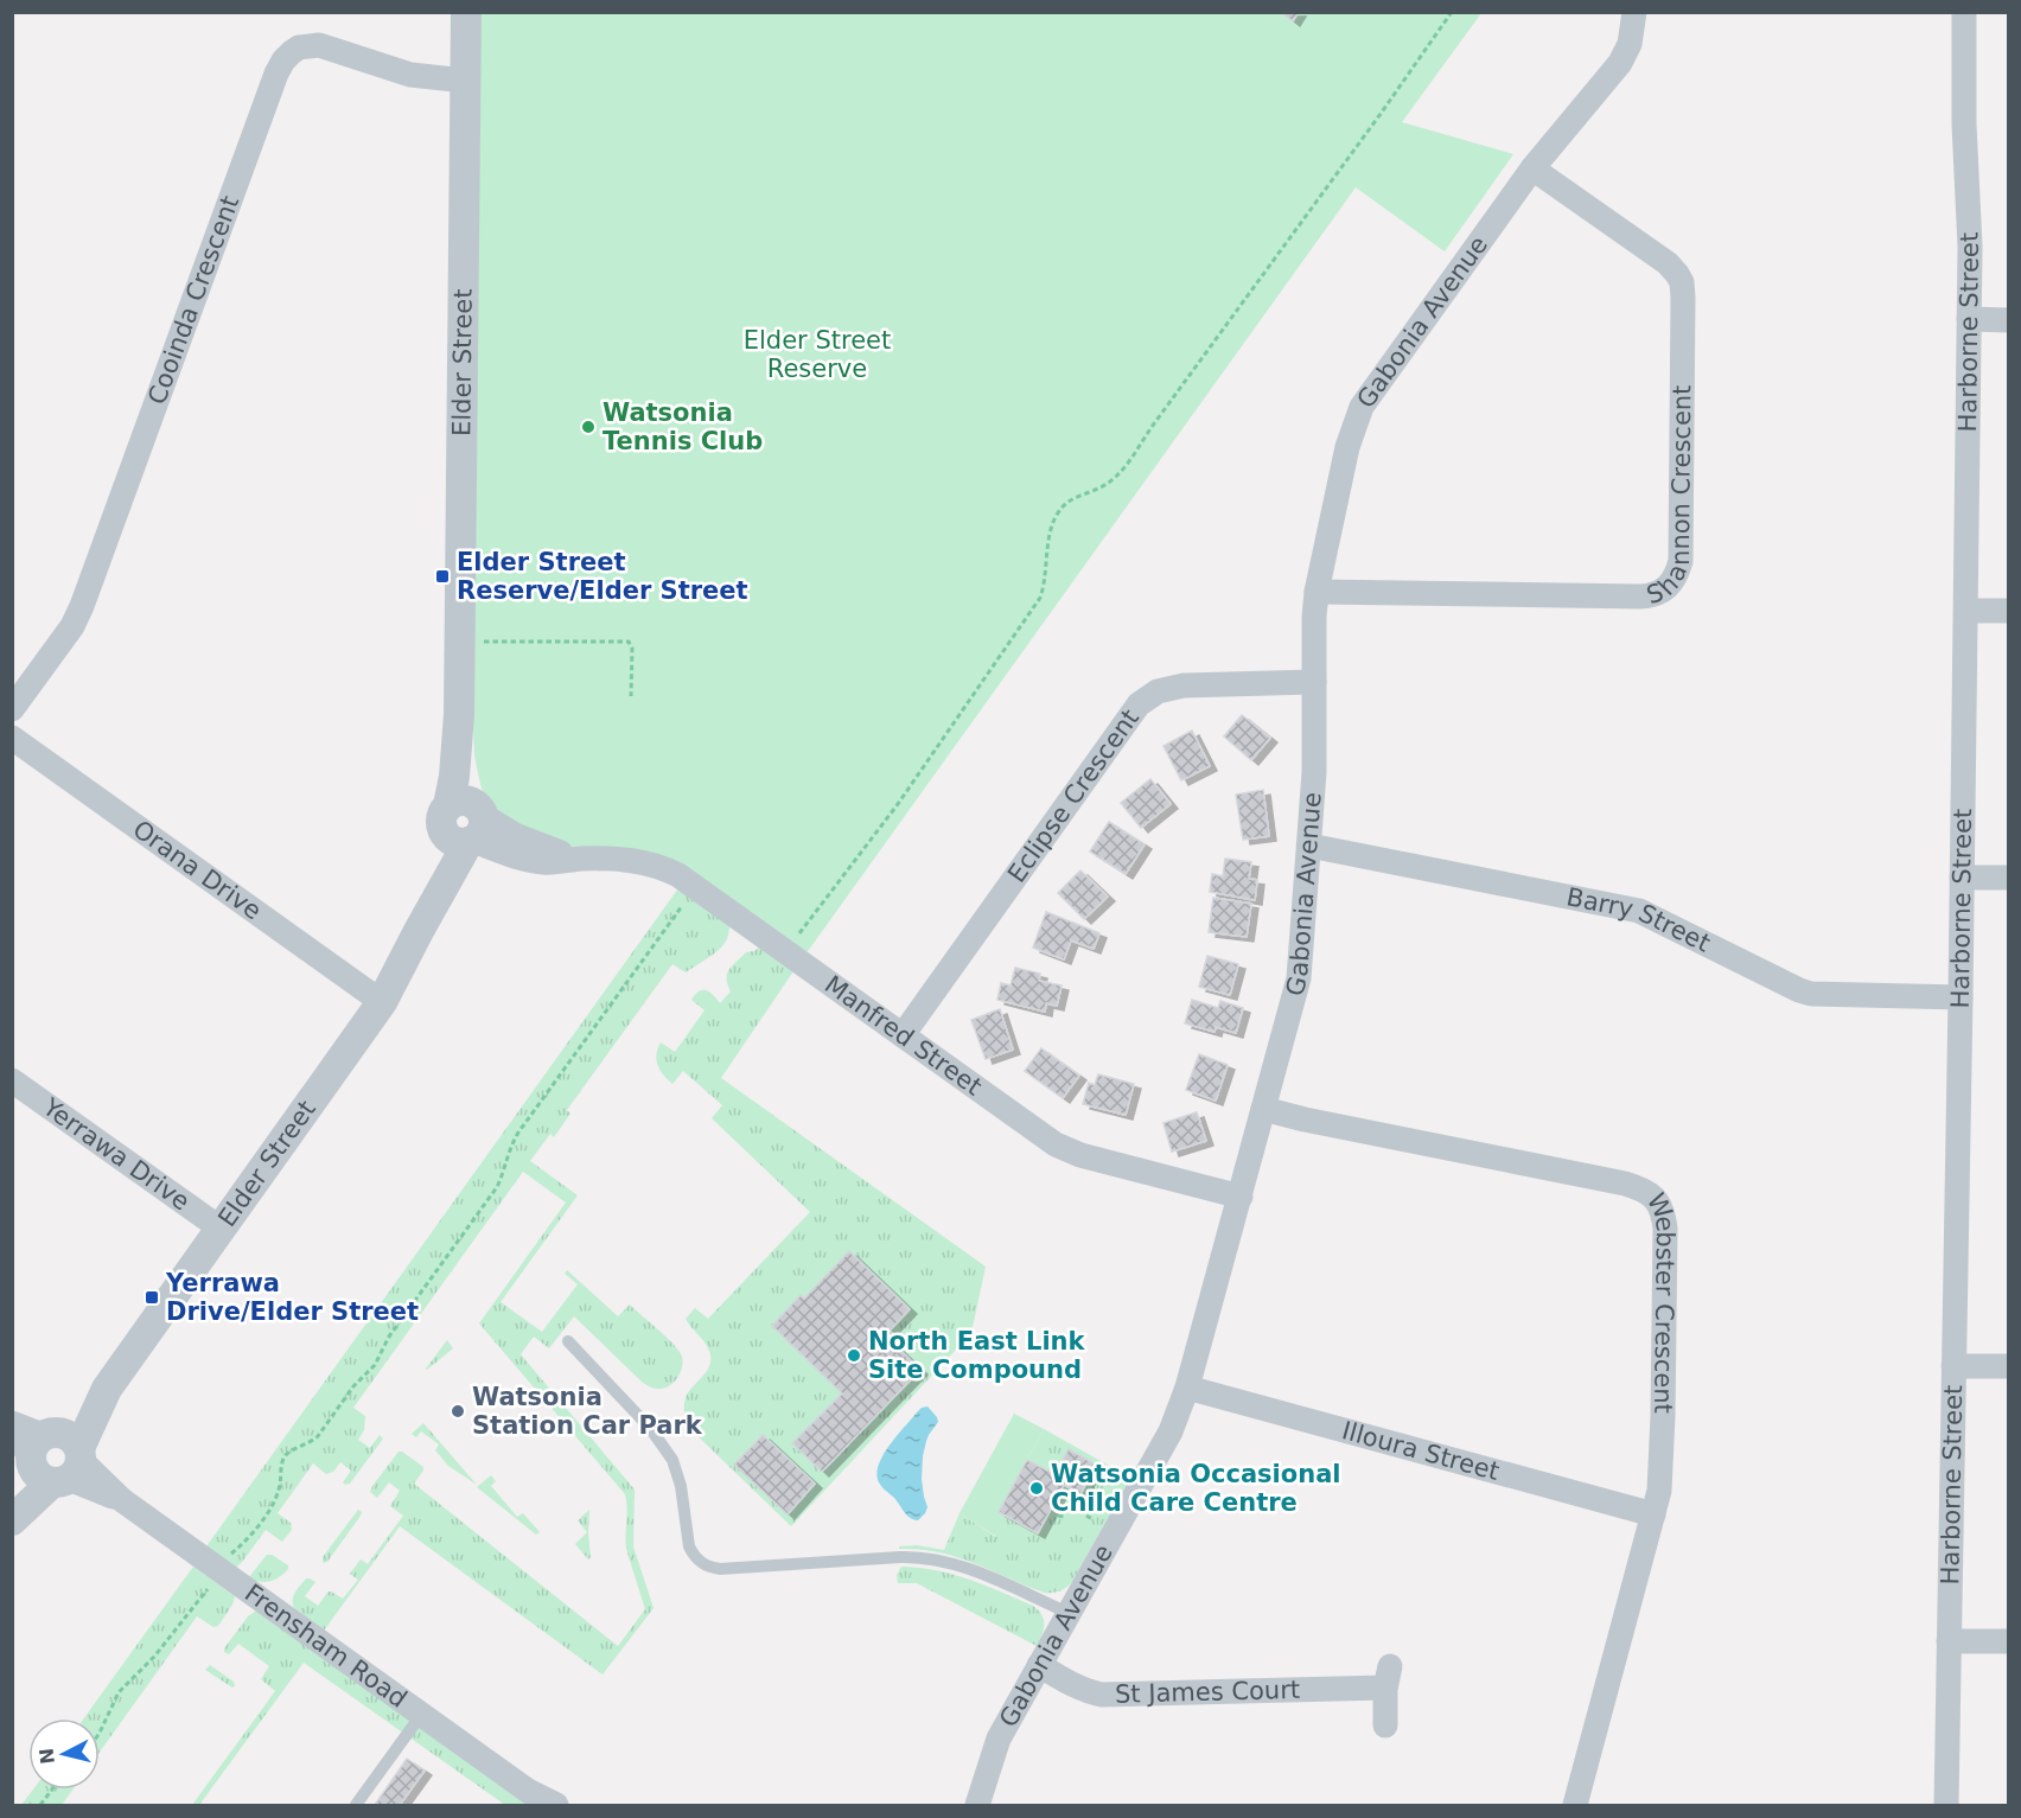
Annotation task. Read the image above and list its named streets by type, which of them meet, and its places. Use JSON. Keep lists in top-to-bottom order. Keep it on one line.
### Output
{"streets":{"street":["Cooinda Crescent","Gabonia Avenue","Harborne Street","Elder Street","Shannon Crescent","Eclipse Crescent","Orana Drive","Barry Street","Manfred Street","Yerrawa Drive","Webster Crescent","Illoura Street","Frensham Road","St James Court"]},"crossings":[["Cooinda Crescent","Elder Street"],["Gabonia Avenue","Shannon Crescent"],["Gabonia Avenue","Eclipse Crescent"],["Gabonia Avenue","Barry Street"],["Gabonia Avenue","Manfred Street"],["Gabonia Avenue","Webster Crescent"],["Gabonia Avenue","Illoura Street"],["Gabonia Avenue","St James Court"],["Harborne Street","Barry Street"],["Elder Street","Orana Drive"],["Elder Street","Manfred Street"],["Elder Street","Yerrawa Drive"],["Elder Street","Frensham Road"],["Eclipse Crescent","Manfred Street"],["Webster Crescent","Illoura Street"]],"parks":["Elder Street Reserve"],"places":{"other":["Watsonia Tennis Club","North East Link Site Compound","Watsonia Station Car Park","Watsonia Occasional Child Care Centre"],"transit":["Elder Street Reserve/Elder Street","Yerrawa Drive/Elder Street"]},"north":"left"}
